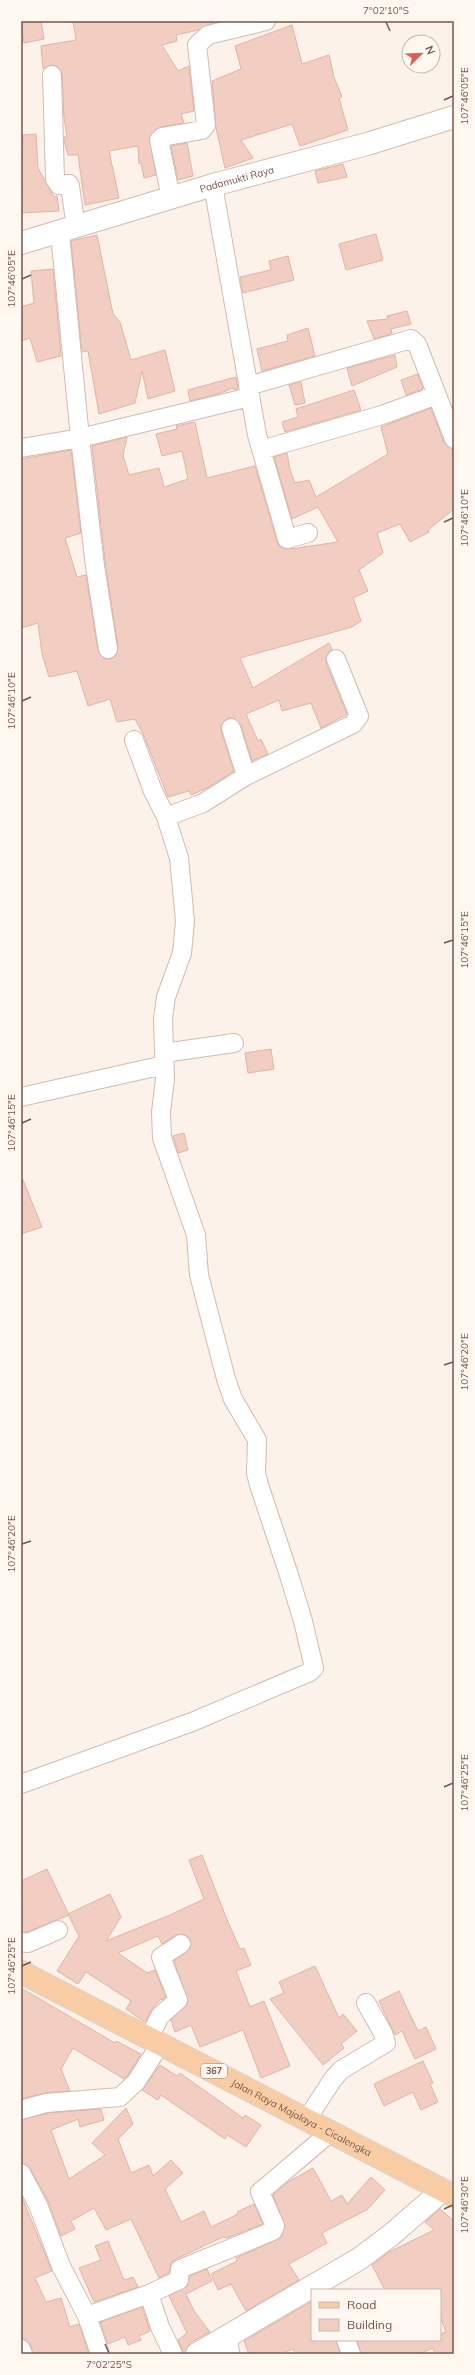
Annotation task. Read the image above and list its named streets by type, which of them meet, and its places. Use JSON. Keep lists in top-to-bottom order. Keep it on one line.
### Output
{"streets":{"main road":["367","Jalan Raya Majalaya - Cicalengka"],"street":["Padamukti Raya"]},"legend":["Road","Building"],"north":"top right","coordinates":["7°02'10\"S","107°46'05\"E","107°46'10\"E","107°46'15\"E","107°46'20\"E","107°46'25\"E","107°46'30\"E","7°02'25\"S"]}
